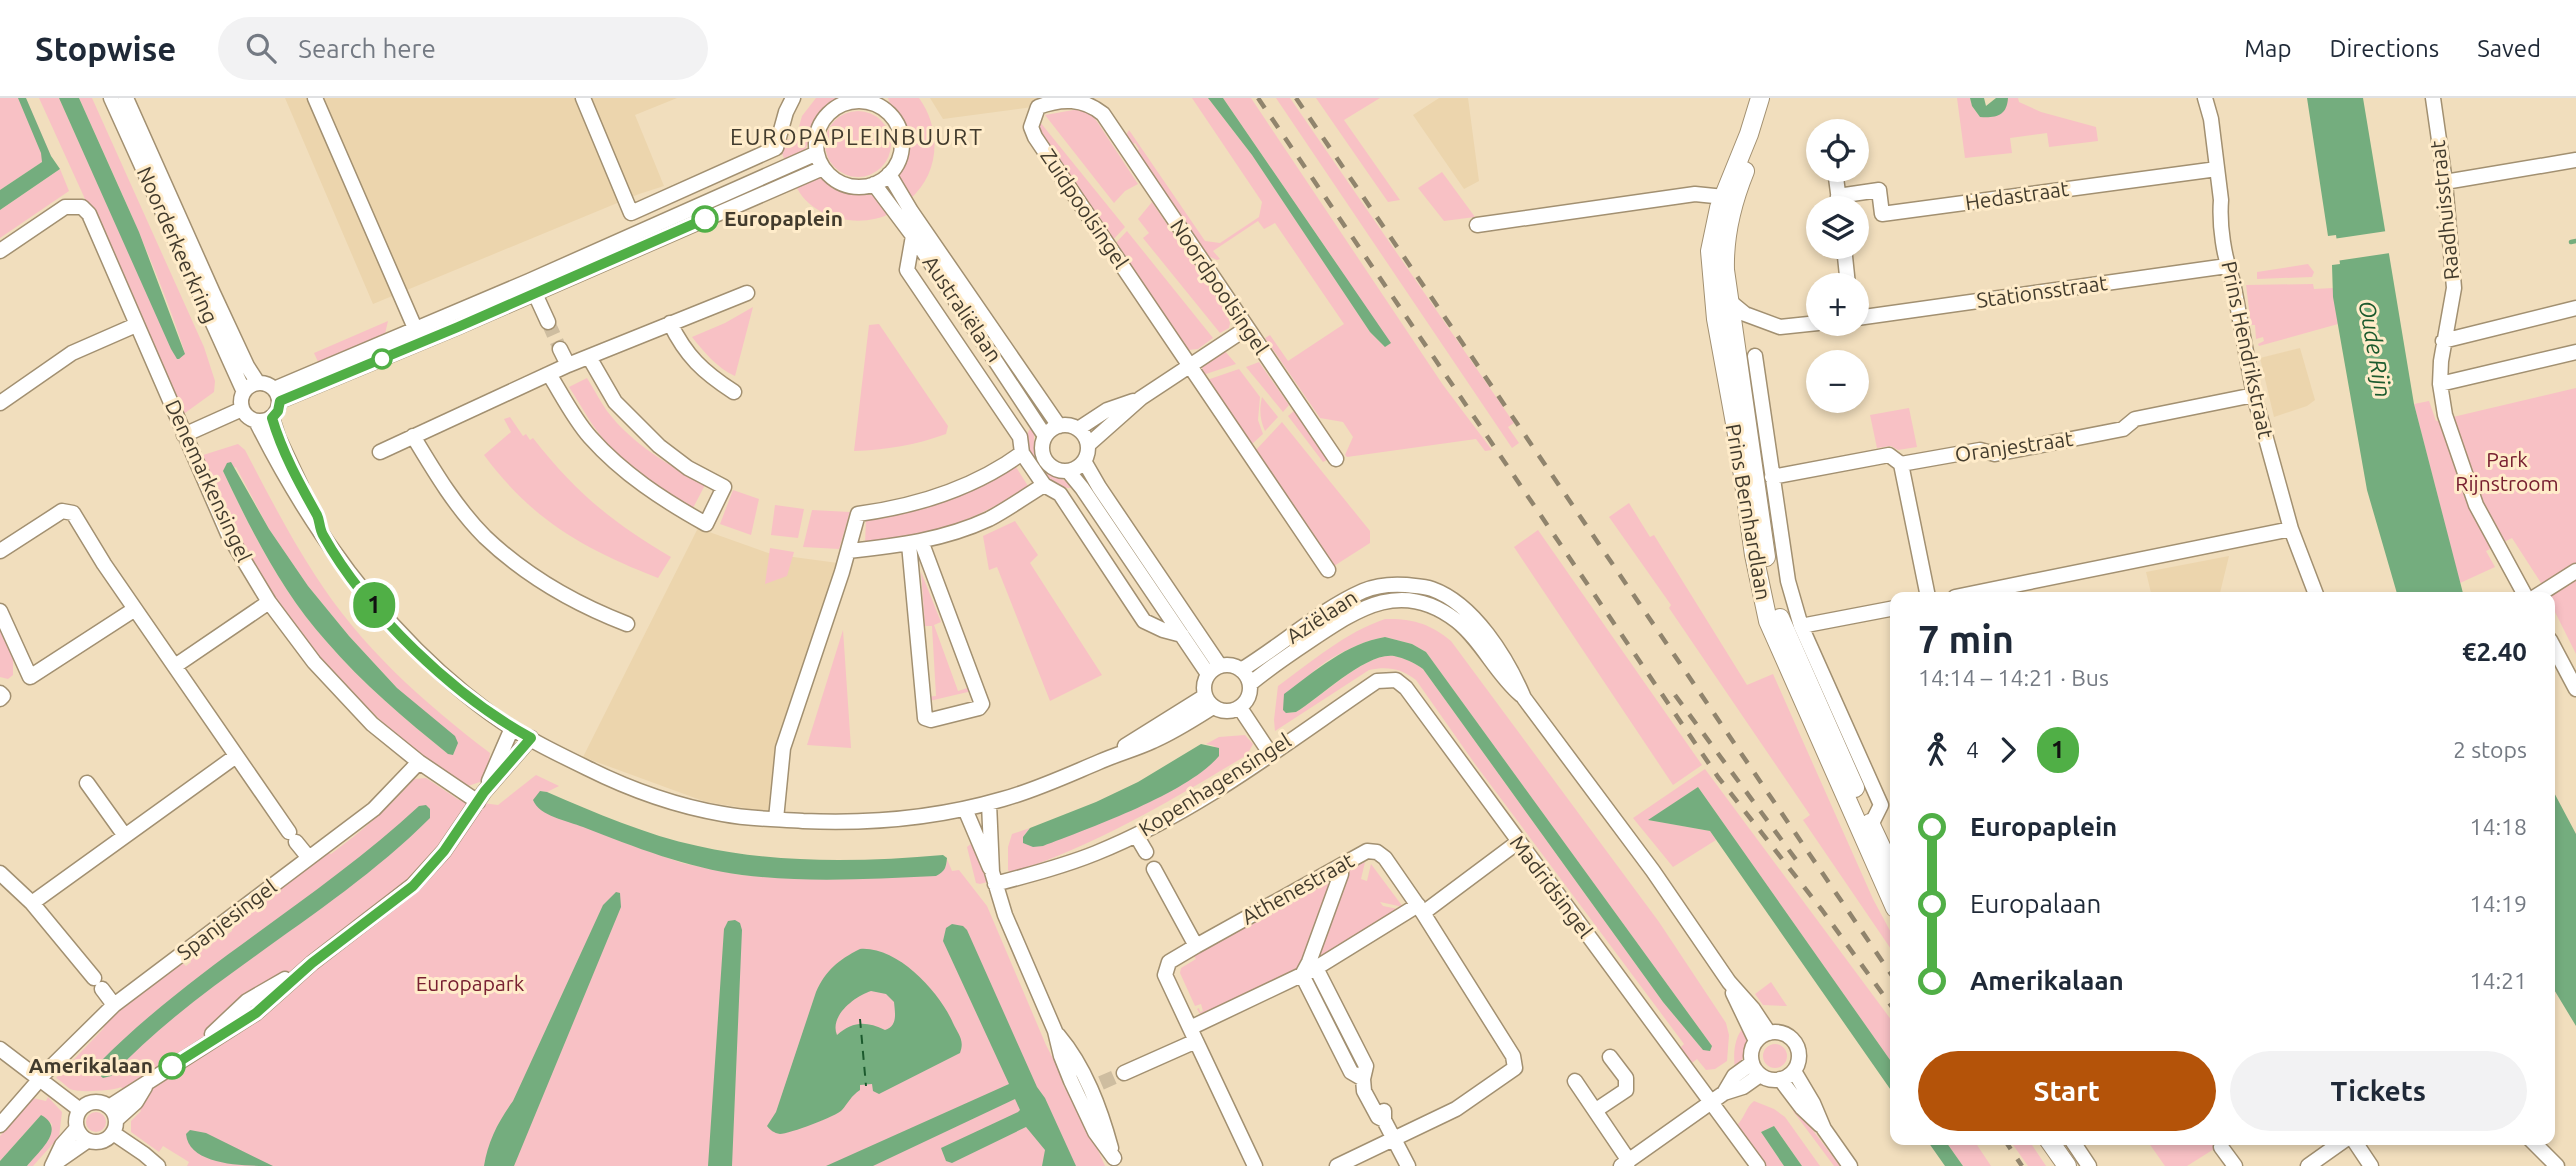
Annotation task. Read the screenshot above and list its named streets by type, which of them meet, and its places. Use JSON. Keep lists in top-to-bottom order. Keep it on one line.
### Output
{"streets":{"main road":["Prins Bernhardlaan"],"street":["Hedastraat","Zuidpoolsingel","Raadhuisstraat","Noorderkeerkring","Noordpoolsingel","Stationsstraat","Australiëlaan","Prins Hendrikstraat","Oranjestraat","Denemarkensingel","Aziëlaan","Kopenhagensingel","Madridsingel","Athenestraat","Spanjesingel"]},"crossings":[["Hedastraat","Prins Hendrikstraat"],["Zuidpoolsingel","Noordpoolsingel"],["Stationsstraat","Prins Hendrikstraat"],["Prins Hendrikstraat","Oranjestraat"],["Denemarkensingel","Spanjesingel"],["Kopenhagensingel","Madridsingel"]],"districts":["EUROPAPLEINBUURT"],"water":["Oude Rijn"],"parks":["Park Rijnstroom","Europapark"],"places":["Europaplein","Amerikalaan"],"lines":["bus line 1"],"page":{"header":"Stopwise","search":"Search here","nav":["Map","Directions","Saved"],"on_map":"1","map_buttons":["+","−"],"heading":["7 min","14:14 – 14:21 · Bus","€2.40"],"legs":["4","1","2 stops"],"list":[{"name":"Europaplein","value":"14:18"},{"name":"Europalaan","value":"14:19"},{"name":"Amerikalaan","value":"14:21"}],"buttons":["Start","Tickets"]}}
